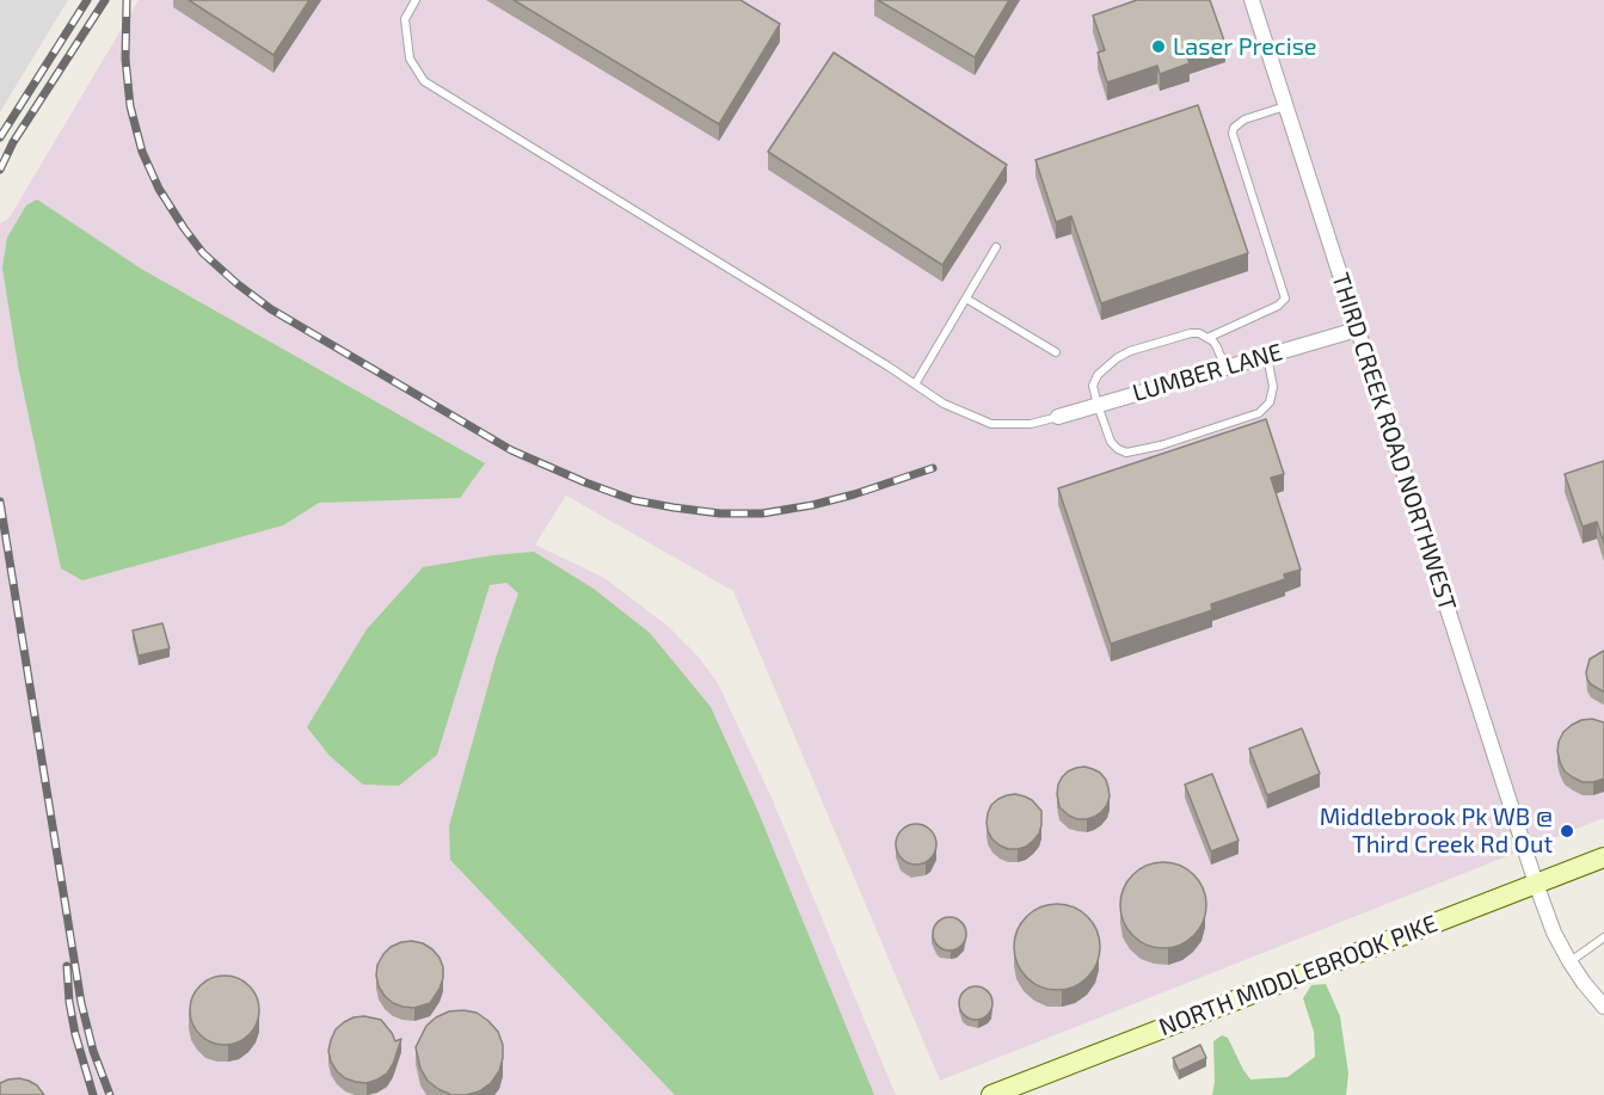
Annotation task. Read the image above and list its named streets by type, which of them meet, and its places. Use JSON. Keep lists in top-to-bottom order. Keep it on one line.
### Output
{"streets":{"main road":["NORTH MIDDLEBROOK PIKE"],"street":["LUMBER LANE","THIRD CREEK ROAD NORTHWEST"]},"crossings":[["LUMBER LANE","THIRD CREEK ROAD NORTHWEST"],["THIRD CREEK ROAD NORTHWEST","NORTH MIDDLEBROOK PIKE"]],"places":["Laser Precise","Middlebrook Pk WB @ Third Creek Rd Out"]}
